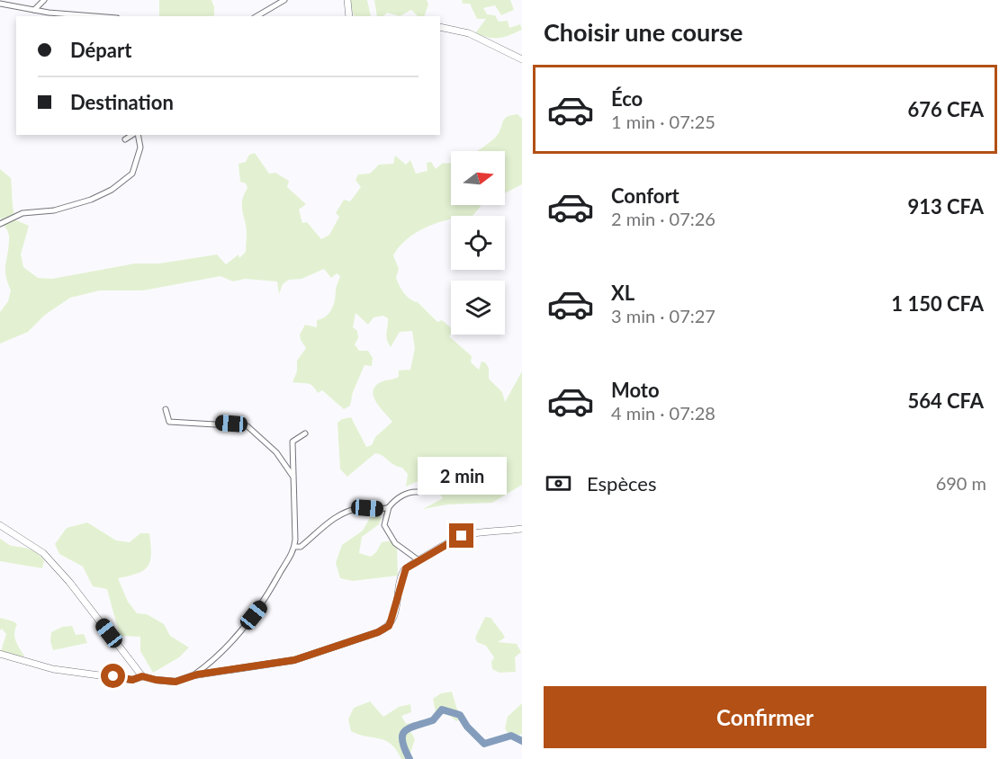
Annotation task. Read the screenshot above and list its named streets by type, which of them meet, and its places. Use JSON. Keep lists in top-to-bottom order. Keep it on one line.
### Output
{"north":"right","page":{"heading":"Choisir une course","banner":["Départ","Destination"],"list":[{"name":"Éco","note":"1 min · 07:25","value":"676 CFA"},{"name":"Confort","note":"2 min · 07:26","value":"913 CFA"},{"name":"XL","note":"3 min · 07:27","value":"1 150 CFA"},{"name":"Moto","note":"4 min · 07:28","value":"564 CFA"}],"pay":["Espèces","690 m"],"bubble":"2 min","buttons":"Confirmer"}}
